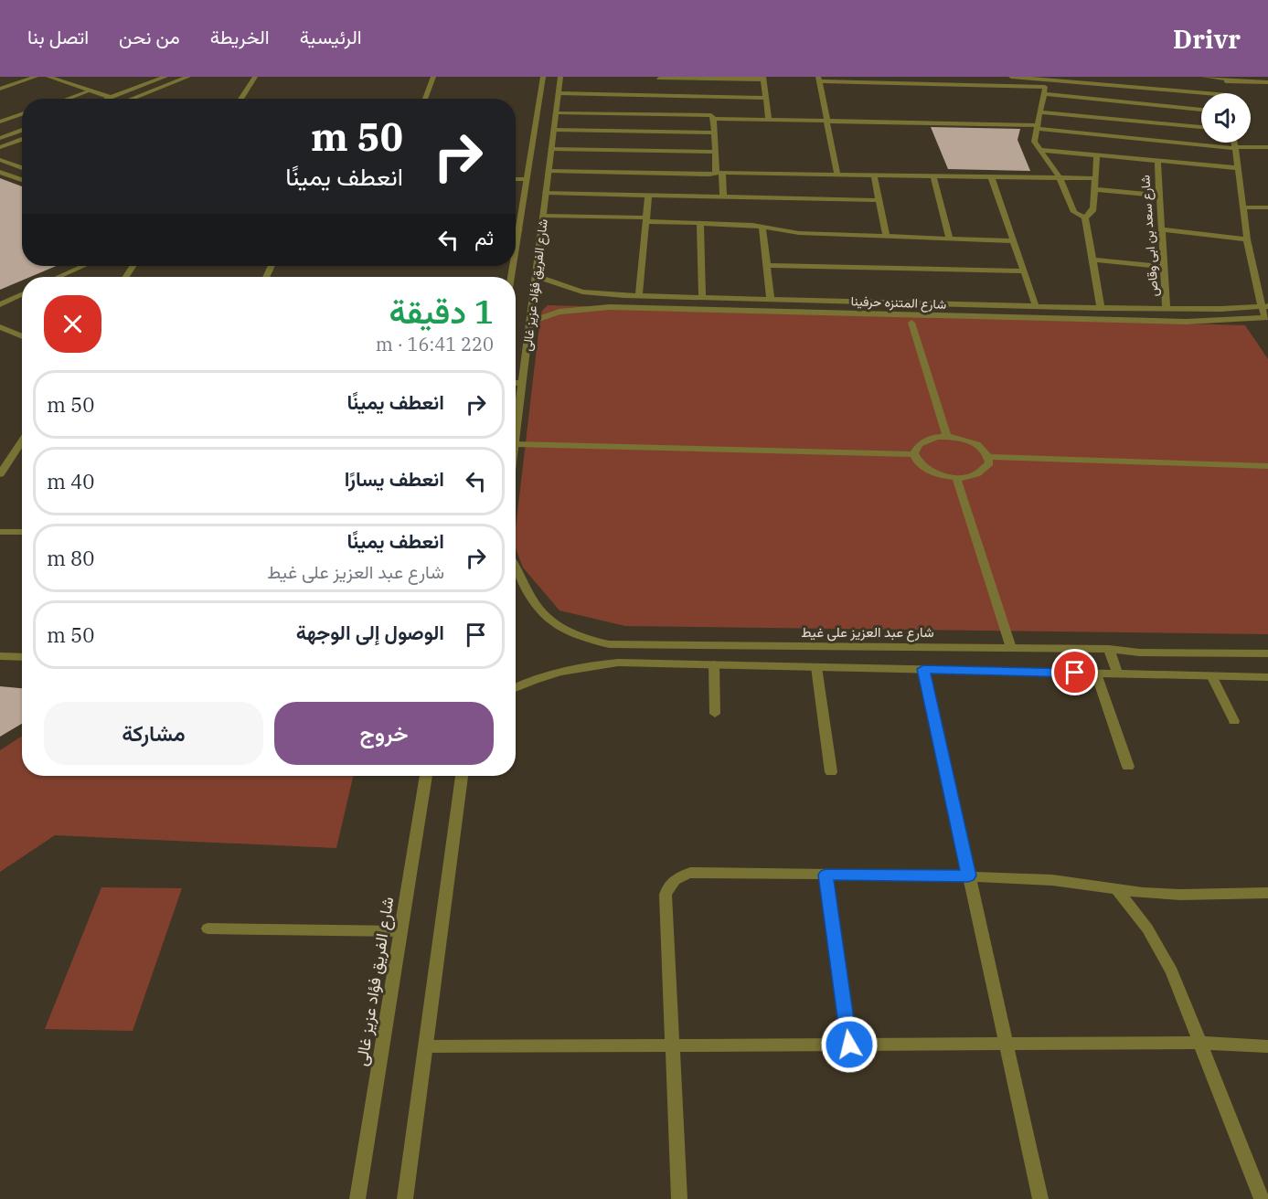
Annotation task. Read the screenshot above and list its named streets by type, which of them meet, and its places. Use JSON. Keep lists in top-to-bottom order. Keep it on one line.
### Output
{"streets":{"street":["شارع سعد بن ابى وقاص","شارع الفريق فؤاد عزيز غالى","شارع المتنزه حرفينا","شارع عبد العزيز على غيط"]},"crossings":[["شارع سعد بن ابى وقاص","شارع المتنزه حرفينا"],["شارع الفريق فؤاد عزيز غالى","شارع المتنزه حرفينا"]],"page":{"header":"Drivr","nav":["الرئيسية","الخريطة","من نحن","اتصل بنا"],"turn":["50 m","انعطف يمينًا"],"then":"ثم","heading":["1 دقيقة","220 m · 16:41"],"list":[{"name":"انعطف يمينًا","value":"50 m"},{"name":"انعطف يسارًا","value":"40 m"},{"name":"انعطف يمينًا","note":"شارع عبد العزيز على غيط","value":"80 m"},{"name":"الوصول إلى الوجهة","value":"50 m"}],"buttons":["خروج","مشاركة"]}}
